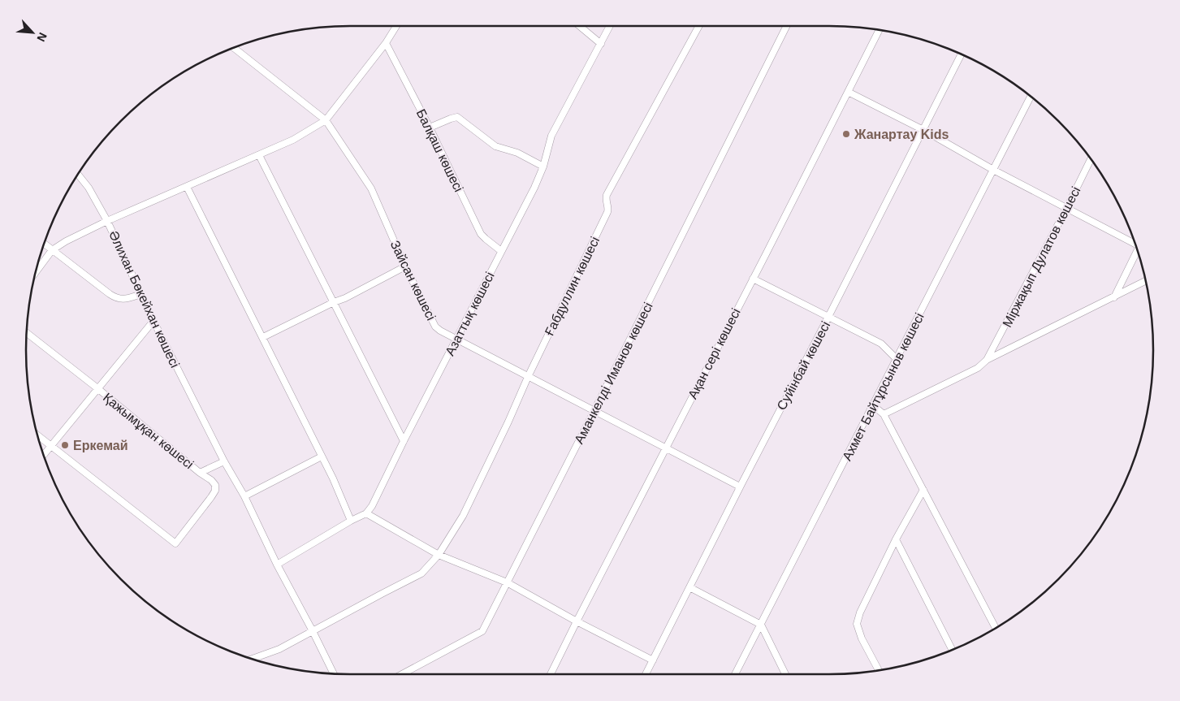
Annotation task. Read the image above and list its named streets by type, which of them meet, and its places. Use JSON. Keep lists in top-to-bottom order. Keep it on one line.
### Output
{"streets":{"street":["Балқаш көшесі","Міржақып Дулатов көшесі","Зайсан көшесі","Ғабдуллин көшесі","Әлихан Бөкейхан көшесі","Азаттық көшесі","Ақан сері көшесі","Суйінбай көшесі","Аманкелді Иманов көшесі","Ахмет Байтұрсынов көшесі","Қажымұқан көшесі"]},"crossings":[["Балқаш көшесі","Азаттық көшесі"],["Зайсан көшесі","Ғабдуллин көшесі"],["Зайсан көшесі","Әлихан Бөкейхан көшесі"],["Зайсан көшесі","Азаттық көшесі"],["Зайсан көшесі","Ақан сері көшесі"],["Зайсан көшесі","Суйінбай көшесі"],["Зайсан көшесі","Аманкелді Иманов көшесі"],["Әлихан Бөкейхан көшесі","Қажымұқан көшесі"]],"places":["Жанартау Kids","Еркемай"],"north":"bottom right"}
